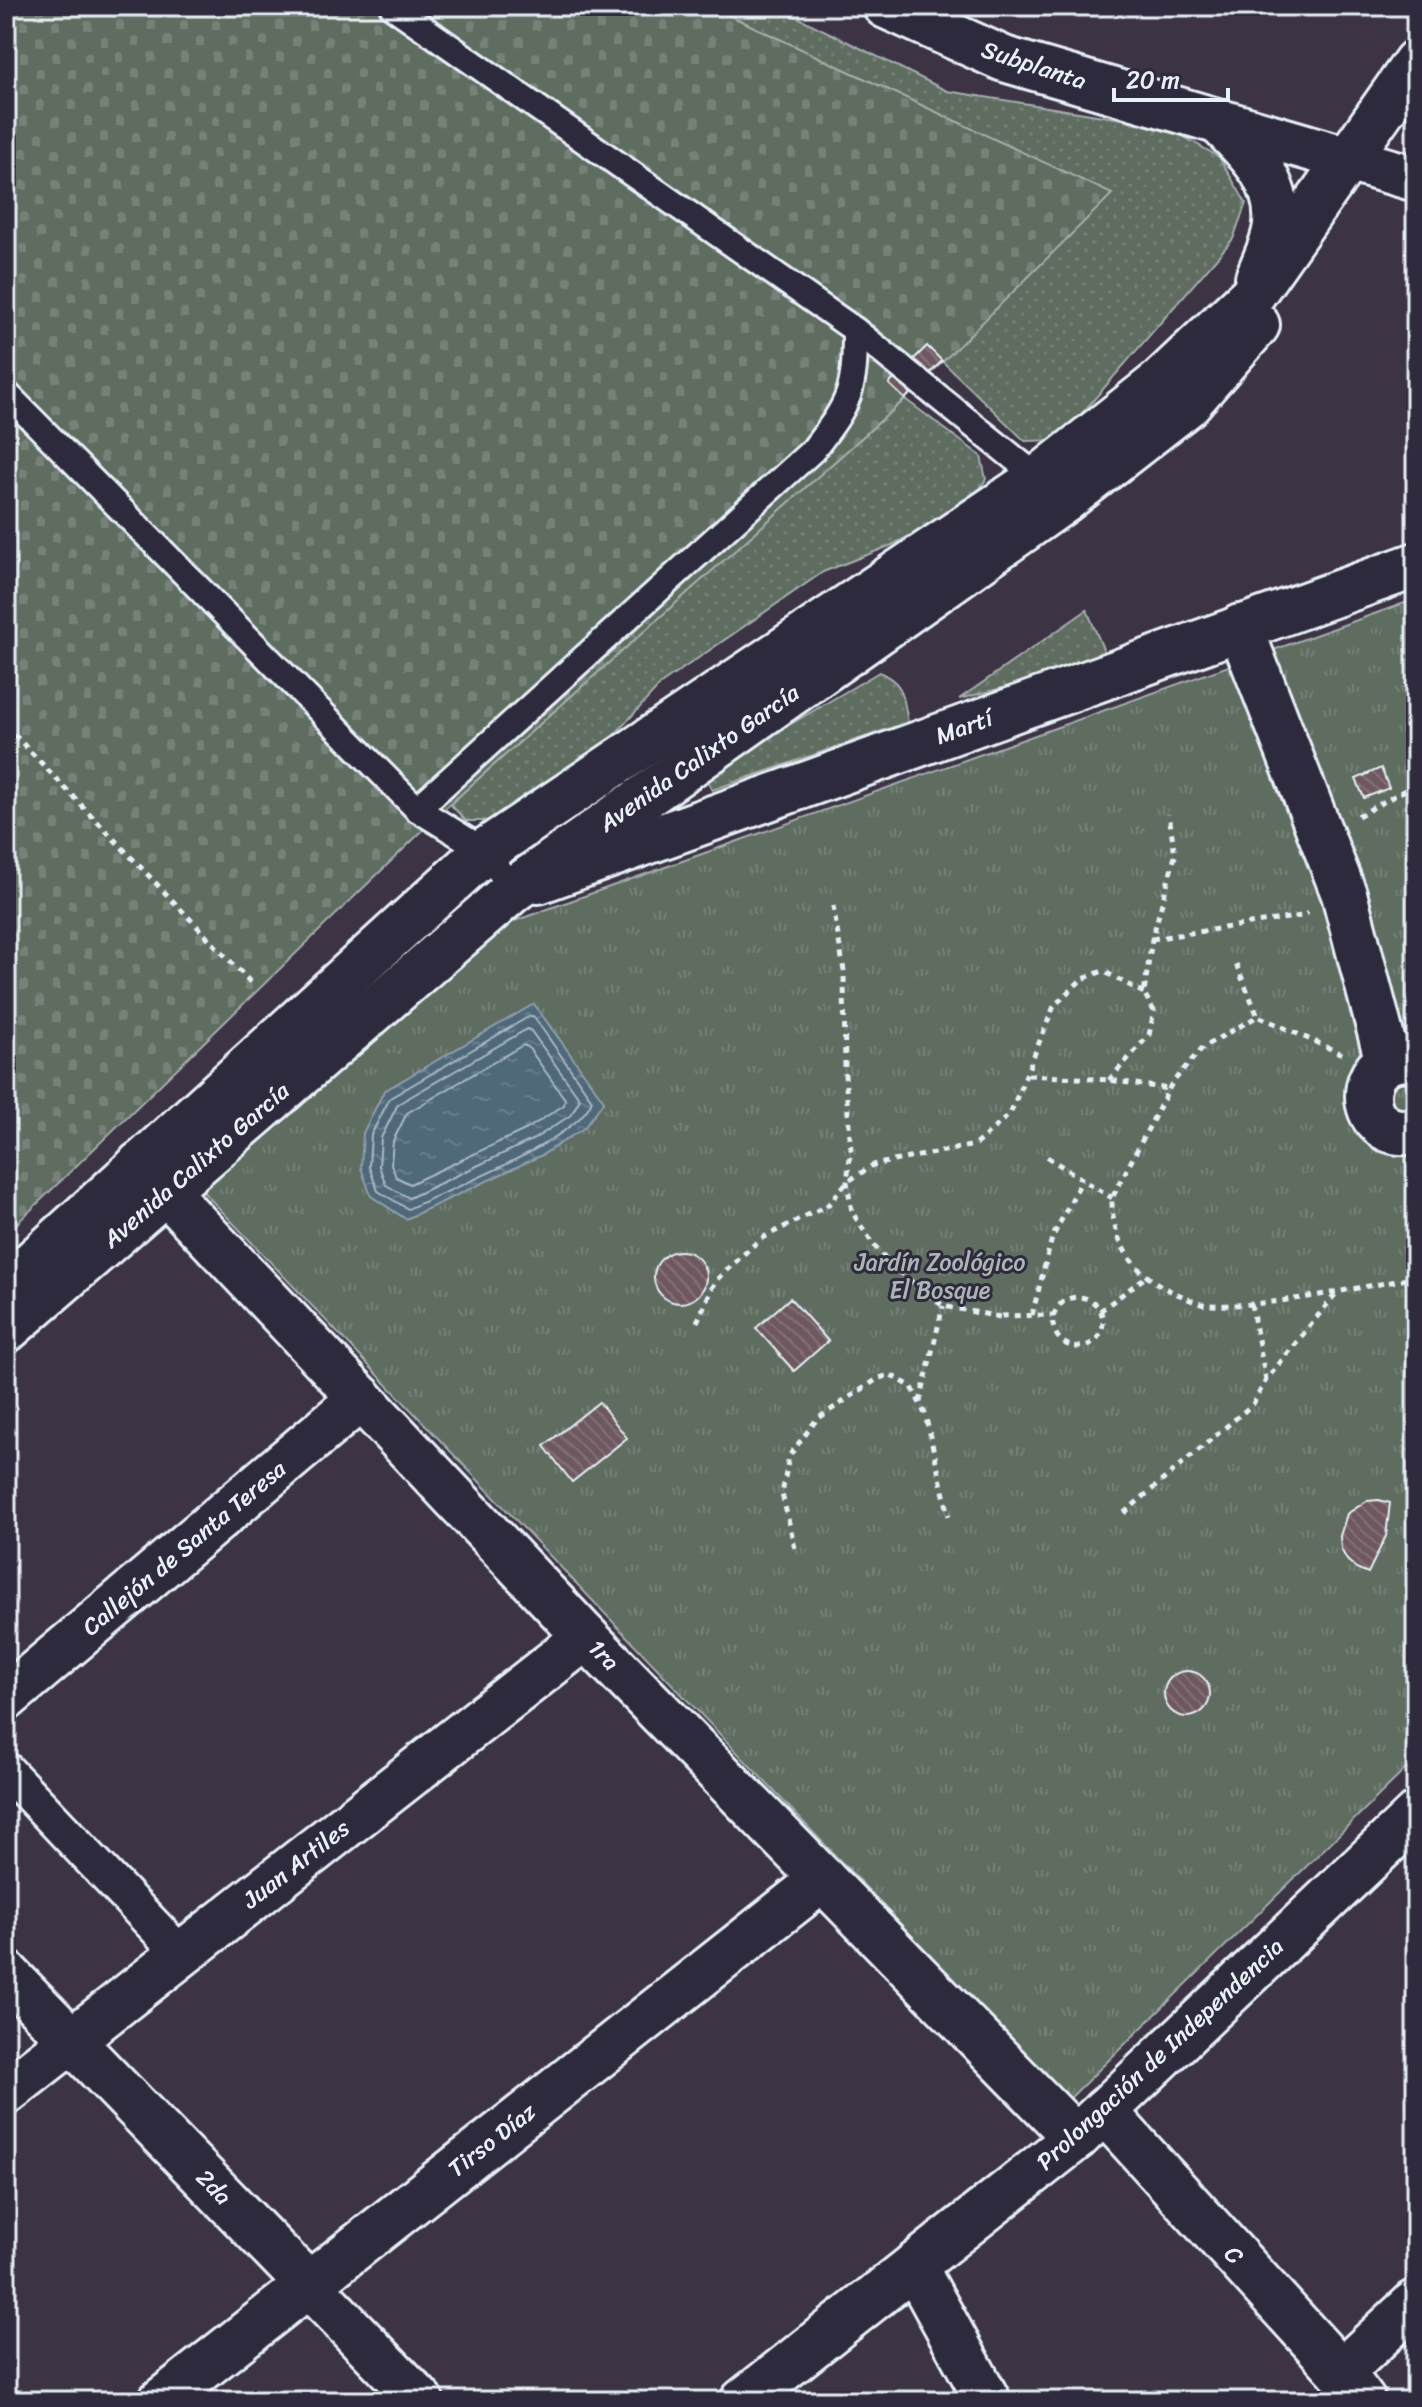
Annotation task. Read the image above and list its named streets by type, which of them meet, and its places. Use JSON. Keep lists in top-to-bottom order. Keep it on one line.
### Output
{"streets":{"street":["Subplanta","Martí","Avenida Calixto García","Callejón de Santa Teresa","1ra","Juan Artiles","Prolongación de Independencia","Tirso Díaz","2da","C"]},"crossings":[["Subplanta","Avenida Calixto García"],["Martí","Avenida Calixto García"],["Avenida Calixto García","1ra"],["Callejón de Santa Teresa","1ra"],["1ra","Juan Artiles"],["1ra","Prolongación de Independencia"],["1ra","Tirso Díaz"],["1ra","C"],["Juan Artiles","2da"],["Prolongación de Independencia","C"],["Tirso Díaz","2da"]],"parks":["Jardín Zoológico El Bosque"],"scale_bar":"20 m"}
